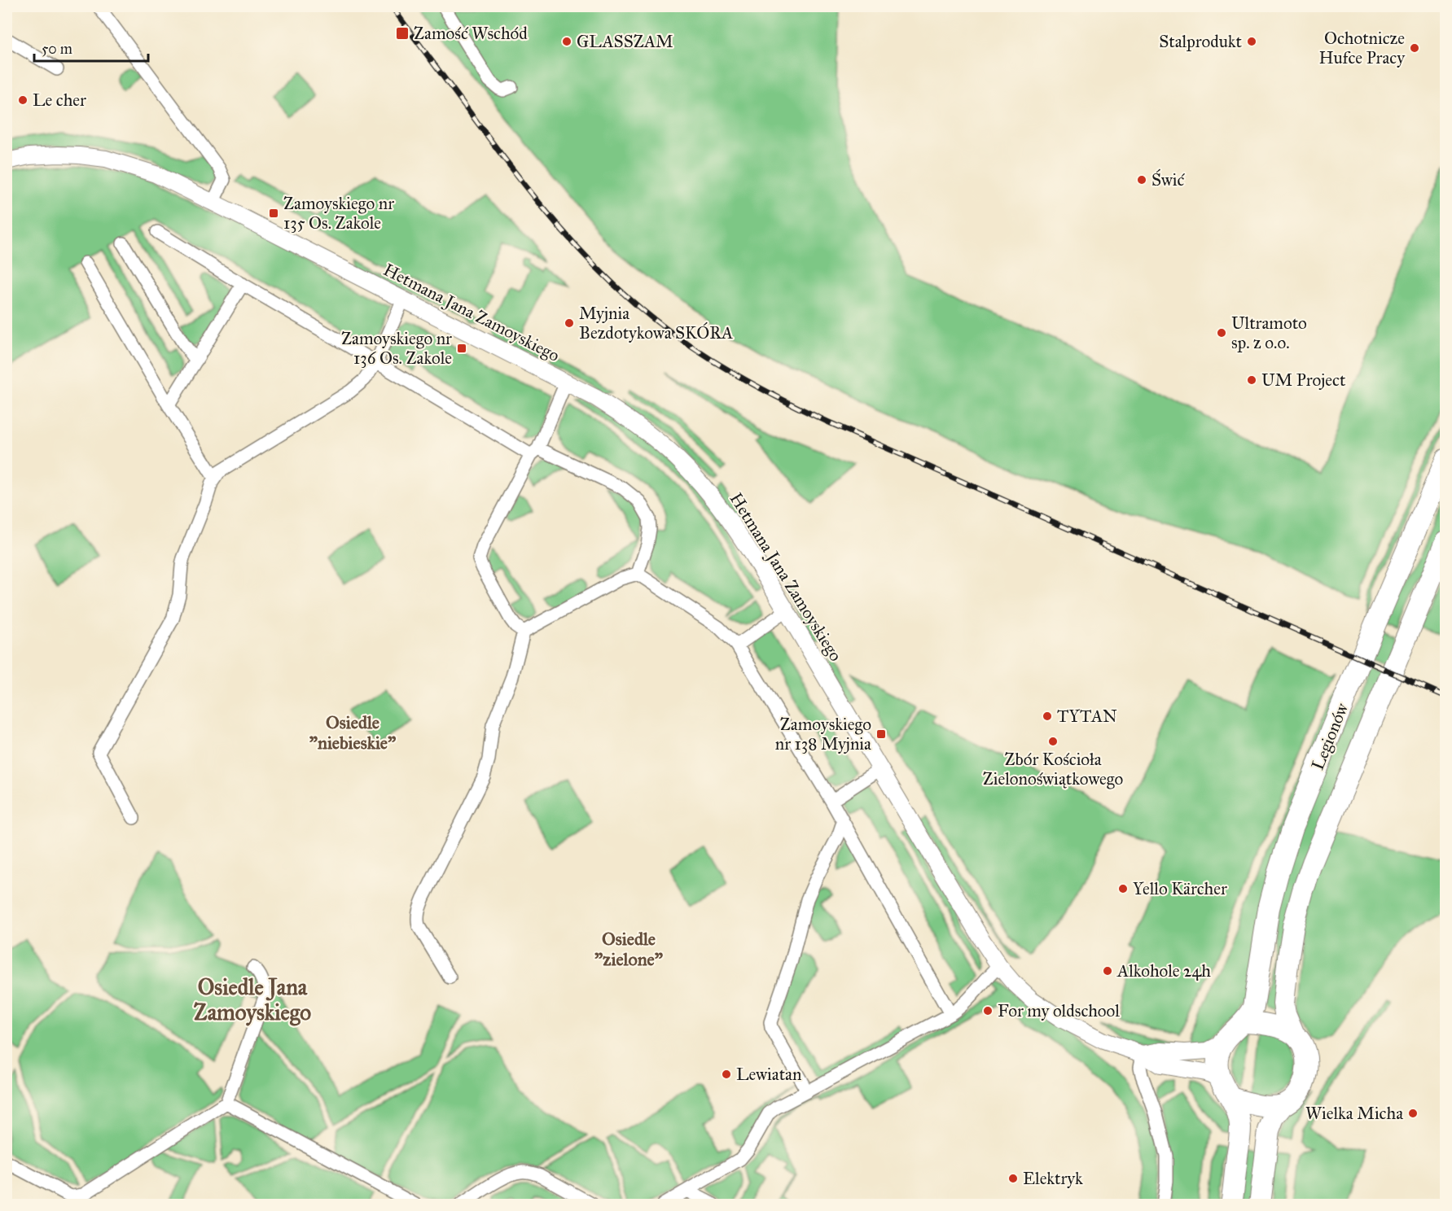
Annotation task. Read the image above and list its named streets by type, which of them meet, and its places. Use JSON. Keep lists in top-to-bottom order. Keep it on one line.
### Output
{"streets":{"highway":["Legionów"],"street":["Hetmana Jana Zamoyskiego"]},"crossings":[["Hetmana Jana Zamoyskiego","Legionów"]],"districts":["Osiedle \"niebieskie\"","Osiedle \"zielone\"","Osiedle Jana Zamoyskiego"],"places":{"transit":["Zamość Wschód","Zamoyskiego nr 135 Os. Zakole","Zamoyskiego nr 136 Os. Zakole","Zamoyskiego nr 138 Myjnia"],"other":["GLASSZAM","Stalprodukt","Ochotnicze Hufce Pracy","Le cher","Świć","Myjnia Bezdotykowa SKÓRA","Ultramoto sp. z o.o.","UM Project","TYTAN","Zbór Kościoła Zielonoświątkowego","Yello Kärcher","Alkohole 24h","For my oldschool","Lewiatan","Wielka Micha","Elektryk"]},"scale_bar":"50 m"}
